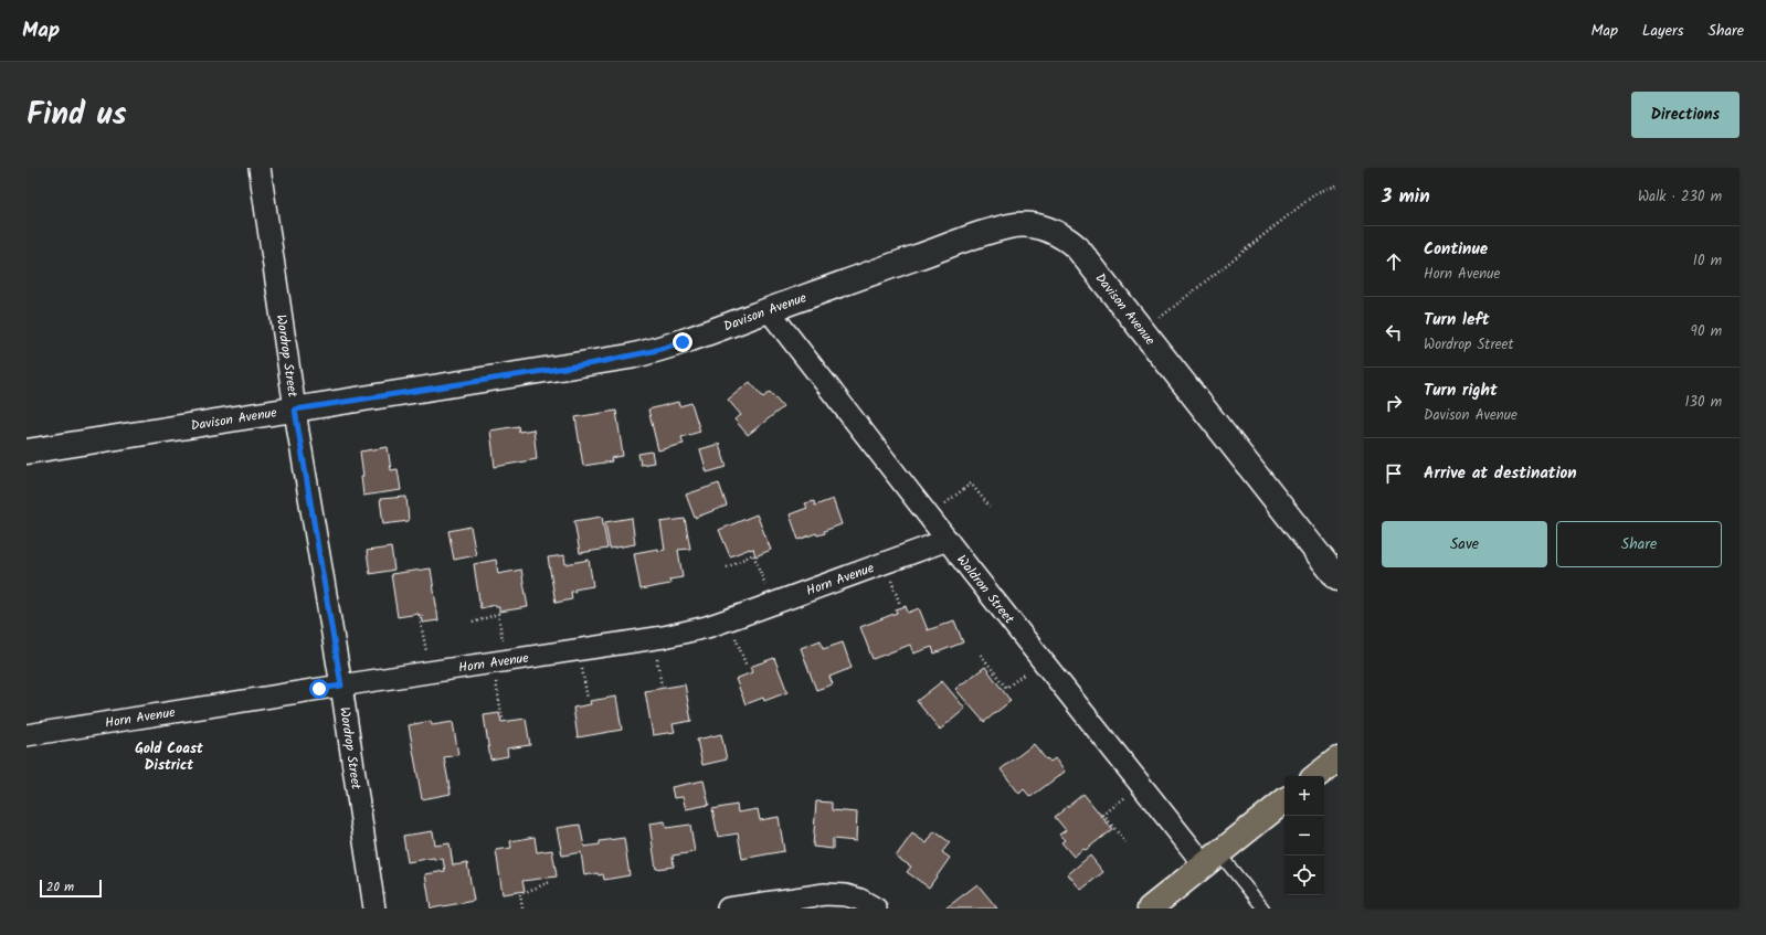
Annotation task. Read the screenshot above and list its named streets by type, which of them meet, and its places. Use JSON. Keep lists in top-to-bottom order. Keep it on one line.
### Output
{"streets":{"street":["Davison Avenue","Wordrop Street","Horn Avenue","Waldron Street"]},"crossings":[["Davison Avenue","Wordrop Street"],["Davison Avenue","Waldron Street"],["Wordrop Street","Horn Avenue"],["Horn Avenue","Waldron Street"]],"districts":["Gold Coast District"],"scale_bar":"20 m","page":{"header":"Map","nav":["Map","Layers","Share"],"title":"Find us","buttons":["Directions",["Save","Share"]],"heading":["3 min","Walk · 230 m"],"list":[["Continue","Horn Avenue","10 m"],["Turn left","Wordrop Street","90 m"],["Turn right","Davison Avenue","130 m"],"Arrive at destination"],"map_buttons":["+","−"],"scale":"20 m"}}
